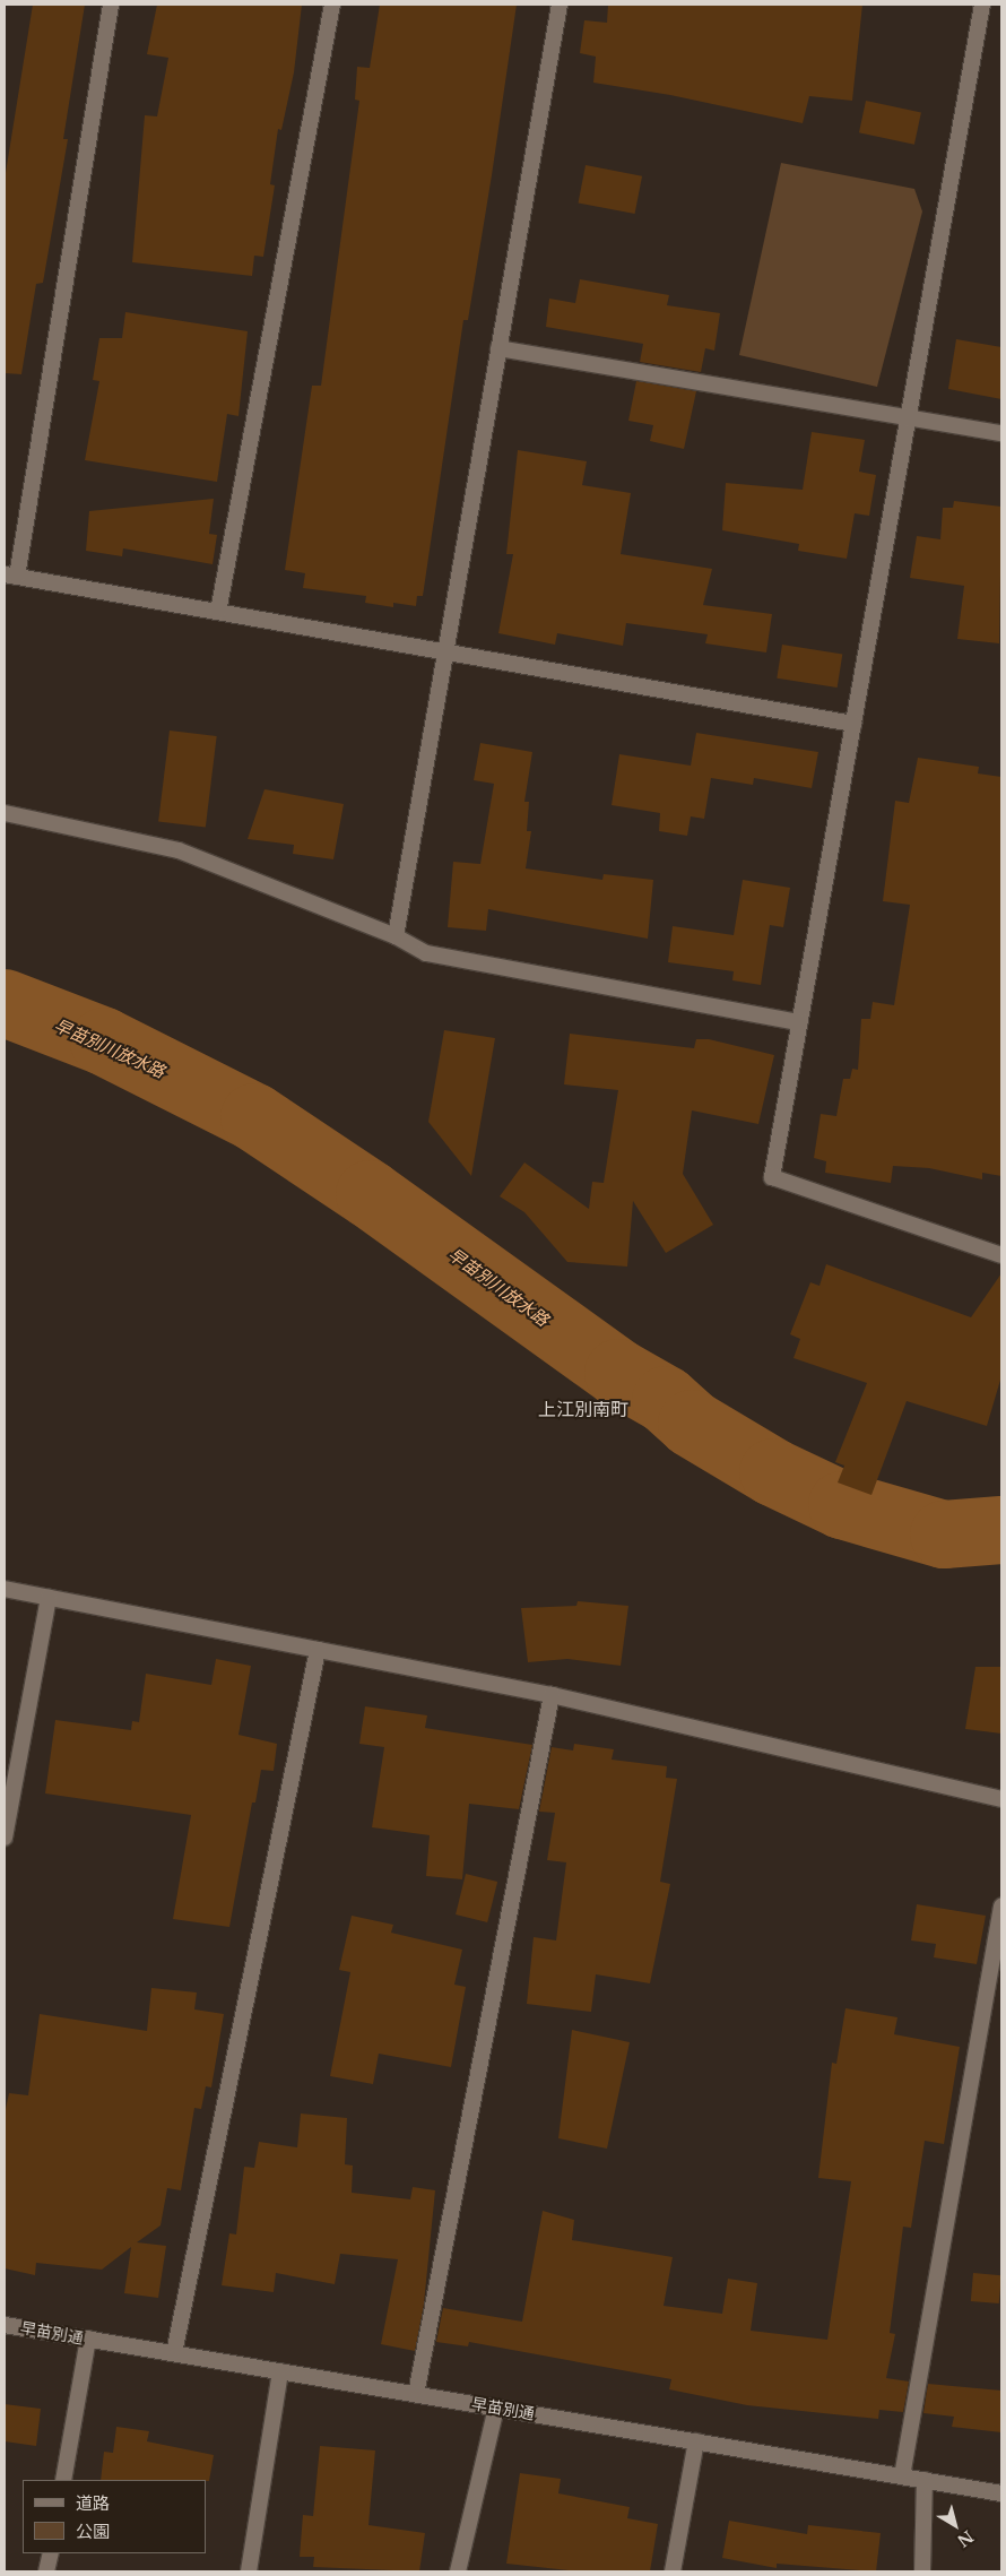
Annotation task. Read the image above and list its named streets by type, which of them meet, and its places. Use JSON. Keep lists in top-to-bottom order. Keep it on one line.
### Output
{"streets":{"street":["早苗別通"]},"districts":["上江別南町"],"water":["早苗別川放水路"],"legend":["道路","公園"],"north":"bottom right"}
